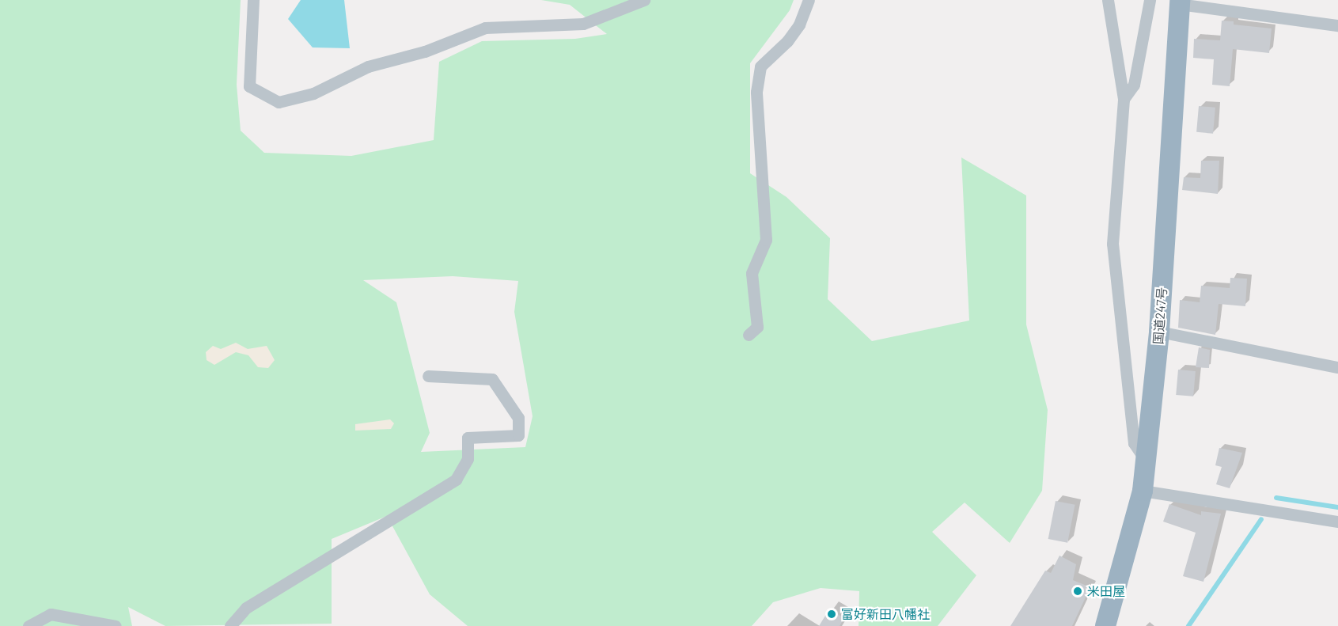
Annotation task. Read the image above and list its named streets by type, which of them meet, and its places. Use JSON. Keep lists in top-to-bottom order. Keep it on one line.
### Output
{"streets":{"highway":["国道247号"]},"places":["米田屋","富好新田八幡社"]}
